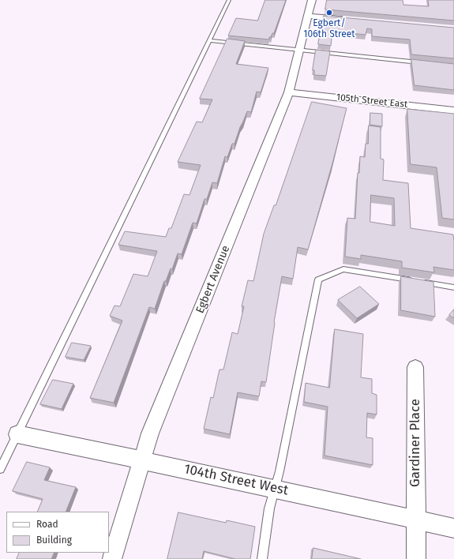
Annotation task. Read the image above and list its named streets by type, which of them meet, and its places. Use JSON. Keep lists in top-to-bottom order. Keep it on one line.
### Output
{"streets":{"street":["105th Street East","Egbert Avenue","Gardiner Place","104th Street West"]},"crossings":[["105th Street East","Egbert Avenue"],["Egbert Avenue","104th Street West"],["Gardiner Place","104th Street West"]],"places":["Egbert/ 106th Street"],"legend":["Road","Building"]}
